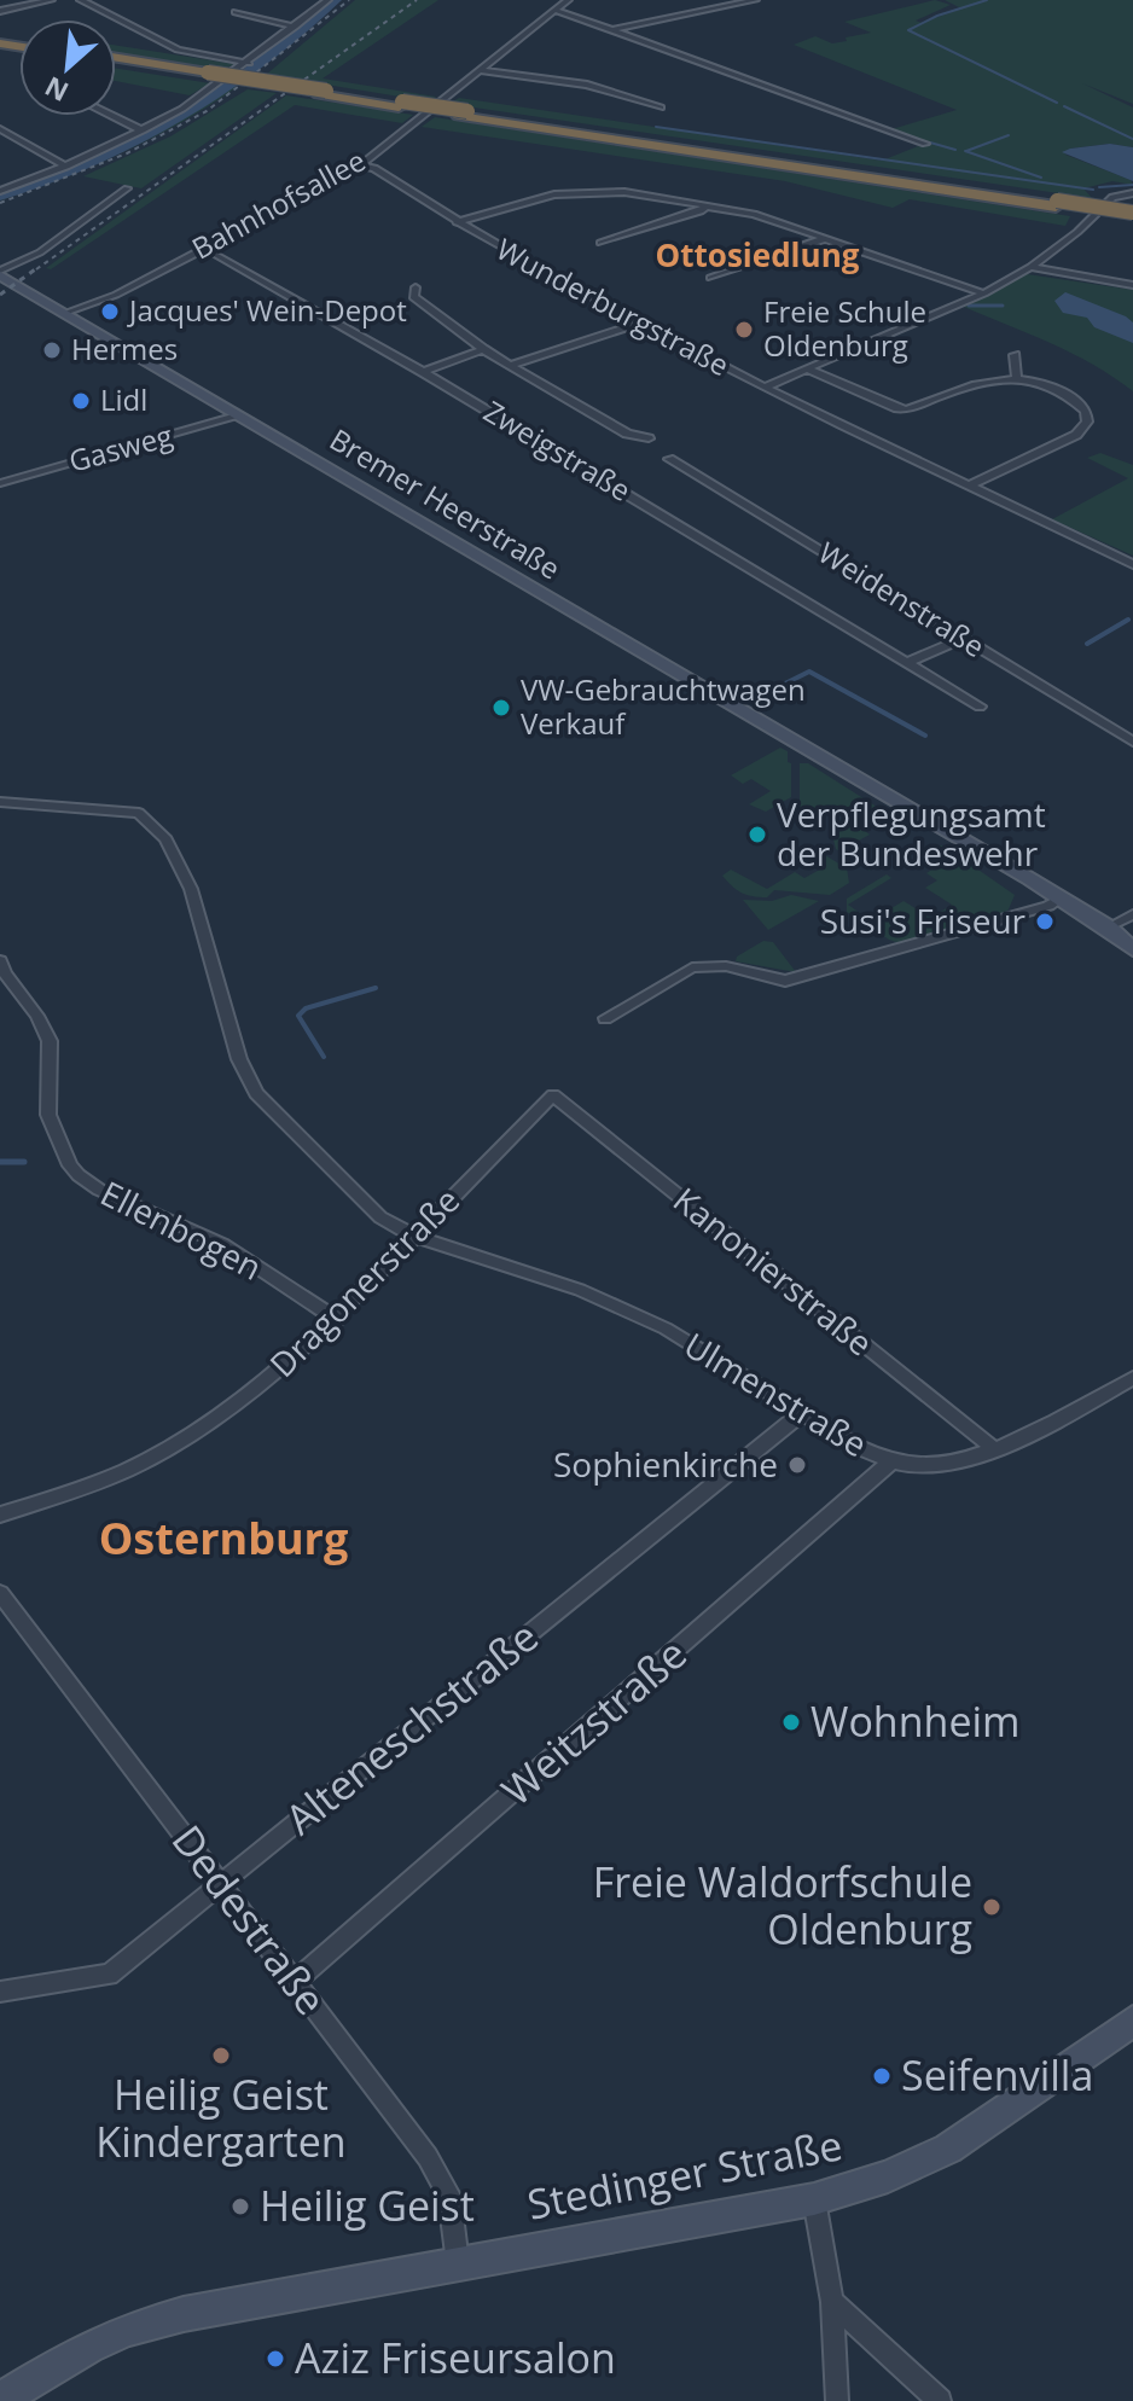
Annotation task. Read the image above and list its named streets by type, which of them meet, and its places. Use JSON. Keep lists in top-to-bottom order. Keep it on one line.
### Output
{"streets":{"street":["Bahnhofsallee","Wunderburgstraße","Gasweg","Zweigstraße","Bremer Heerstraße","Weidenstraße","Ellenbogen","Kanonierstraße","Dragonerstraße","Ulmenstraße","Weitzstraße","Alteneschstraße","Dedestraße","Stedinger Straße"]},"crossings":[["Bahnhofsallee","Wunderburgstraße"],["Bahnhofsallee","Zweigstraße"],["Bahnhofsallee","Bremer Heerstraße"],["Gasweg","Bremer Heerstraße"],["Ellenbogen","Dragonerstraße"],["Kanonierstraße","Dragonerstraße"],["Kanonierstraße","Ulmenstraße"],["Dragonerstraße","Ulmenstraße"],["Ulmenstraße","Weitzstraße"],["Ulmenstraße","Alteneschstraße"],["Weitzstraße","Dedestraße"],["Alteneschstraße","Dedestraße"],["Dedestraße","Stedinger Straße"]],"districts":["Ottosiedlung","Osternburg"],"places":["Jacques' Wein-Depot","Freie Schule Oldenburg","Hermes","Lidl","VW-Gebrauchtwagen Verkauf","Verpflegungsamt der Bundeswehr","Susi's Friseur","Sophienkirche","Wohnheim","Freie Waldorfschule Oldenburg","Heilig Geist Kindergarten","Seifenvilla","Heilig Geist","Aziz Friseursalon"],"north":"bottom left"}
